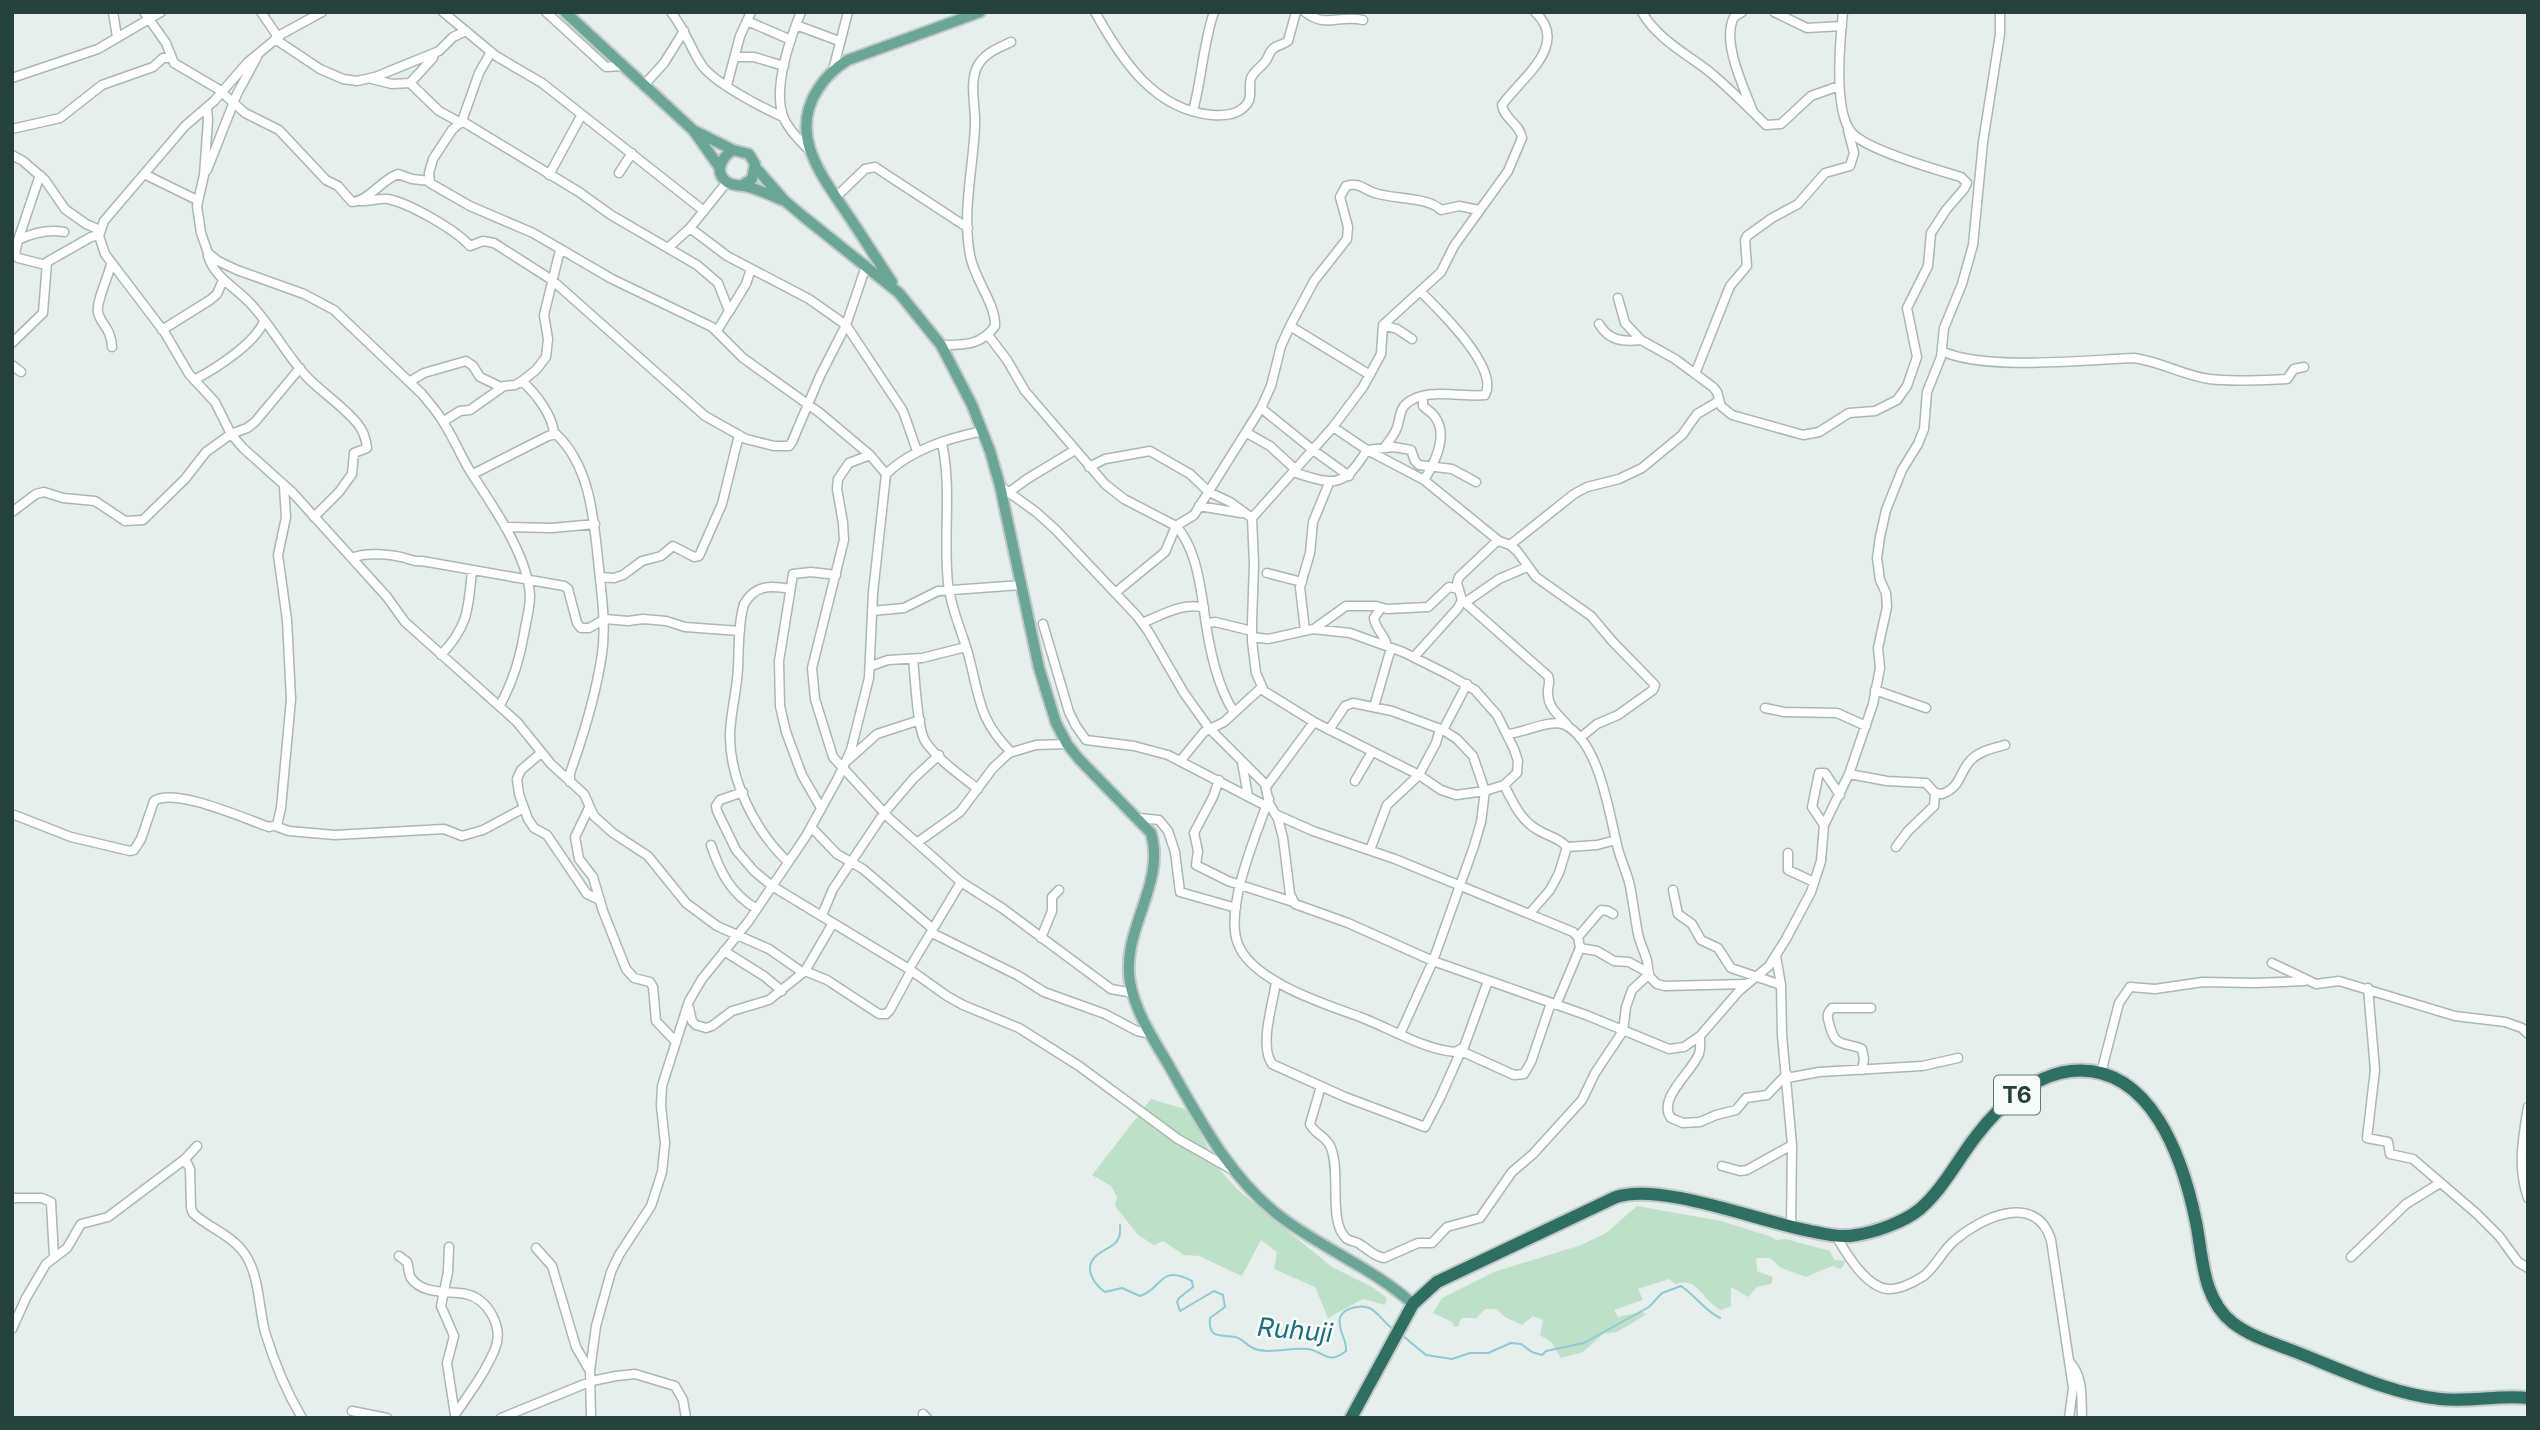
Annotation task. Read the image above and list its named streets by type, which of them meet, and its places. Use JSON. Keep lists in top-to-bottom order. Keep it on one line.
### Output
{"streets":{"highway":["T6"]},"water":["Ruhuji"]}
